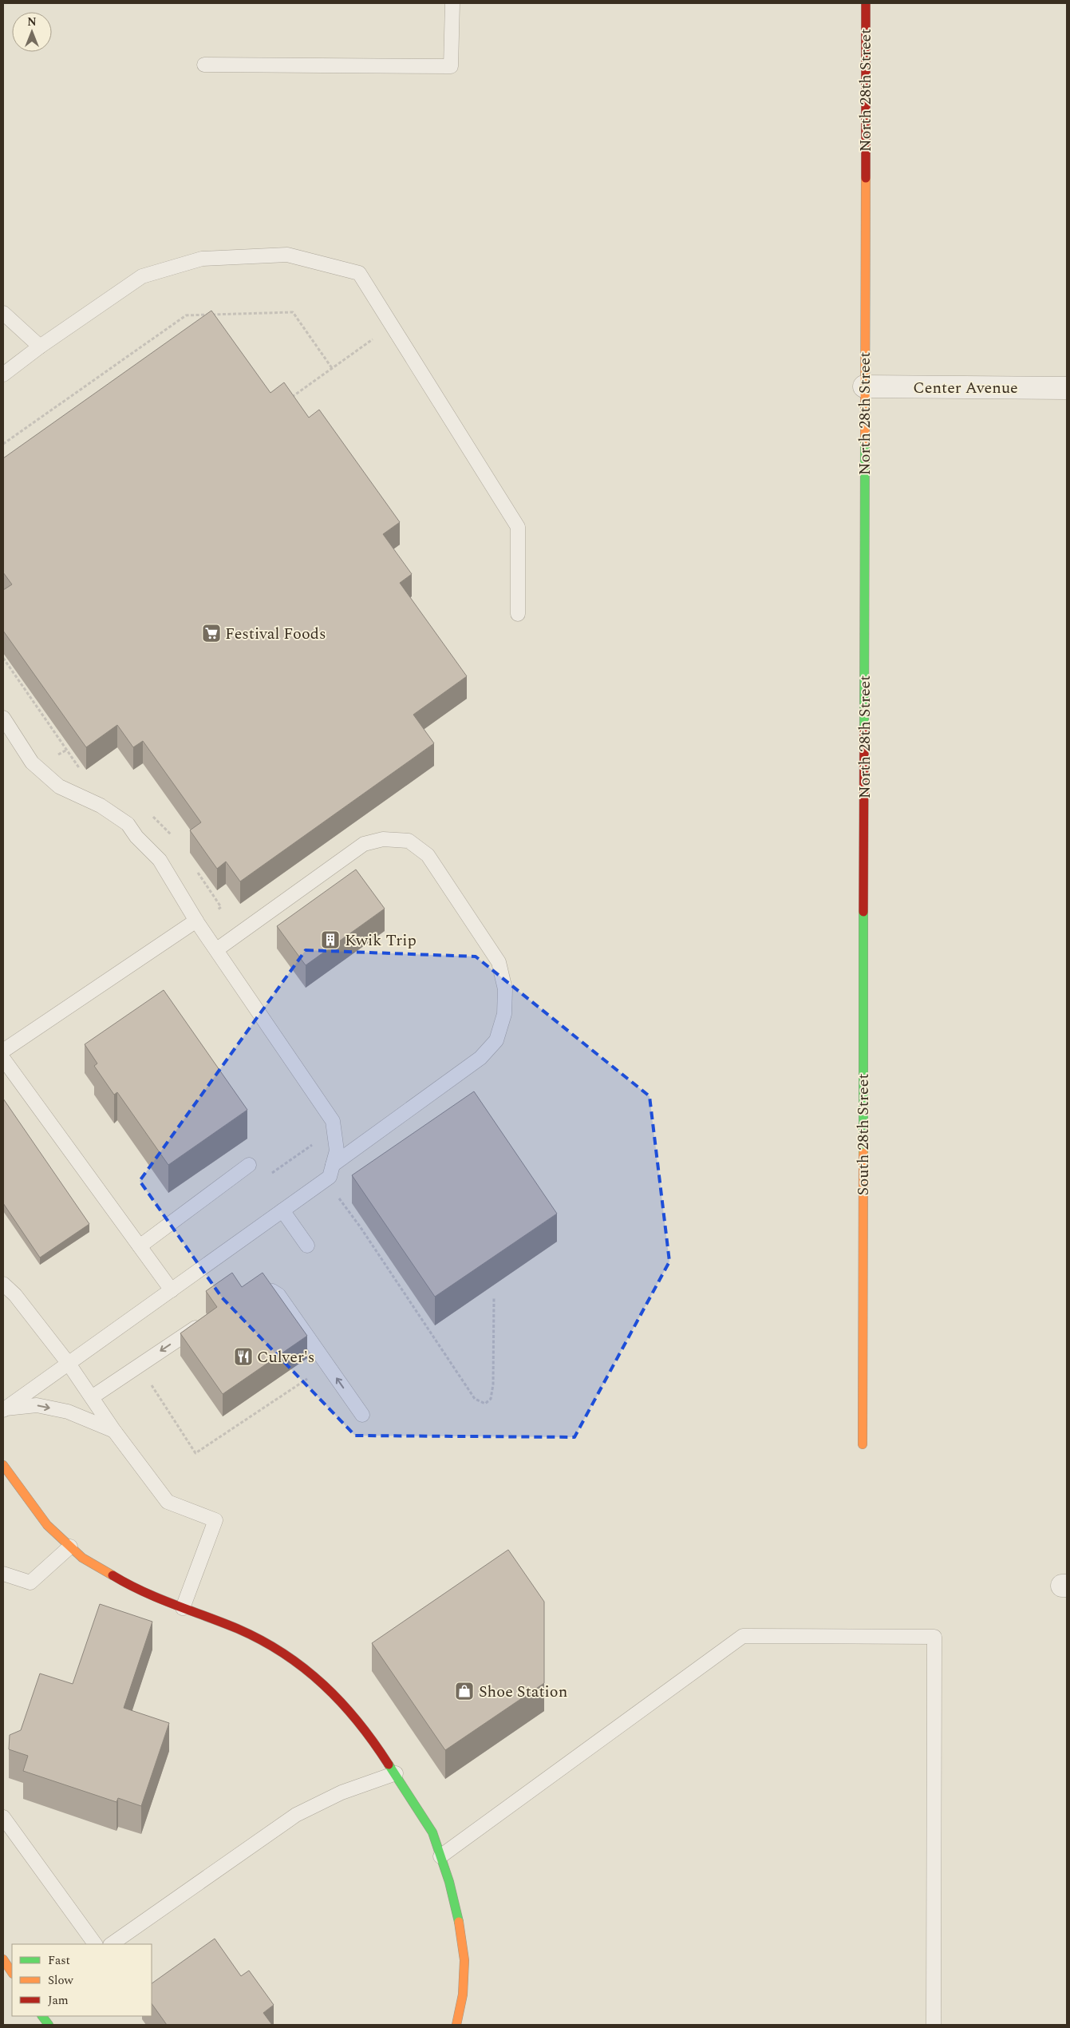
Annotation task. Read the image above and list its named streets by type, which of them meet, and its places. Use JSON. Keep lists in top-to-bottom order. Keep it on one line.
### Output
{"streets":{"street":["North 28th Street","Center Avenue","South 28th Street"]},"crossings":[["North 28th Street","Center Avenue"],["North 28th Street","South 28th Street"]],"places":{"supermarket":["Festival Foods"],"building":["Kwik Trip"],"restaurant":["Culver's"],"shop":["Shoe Station"]},"legend":["Fast","Slow","Jam"],"north":"top"}
